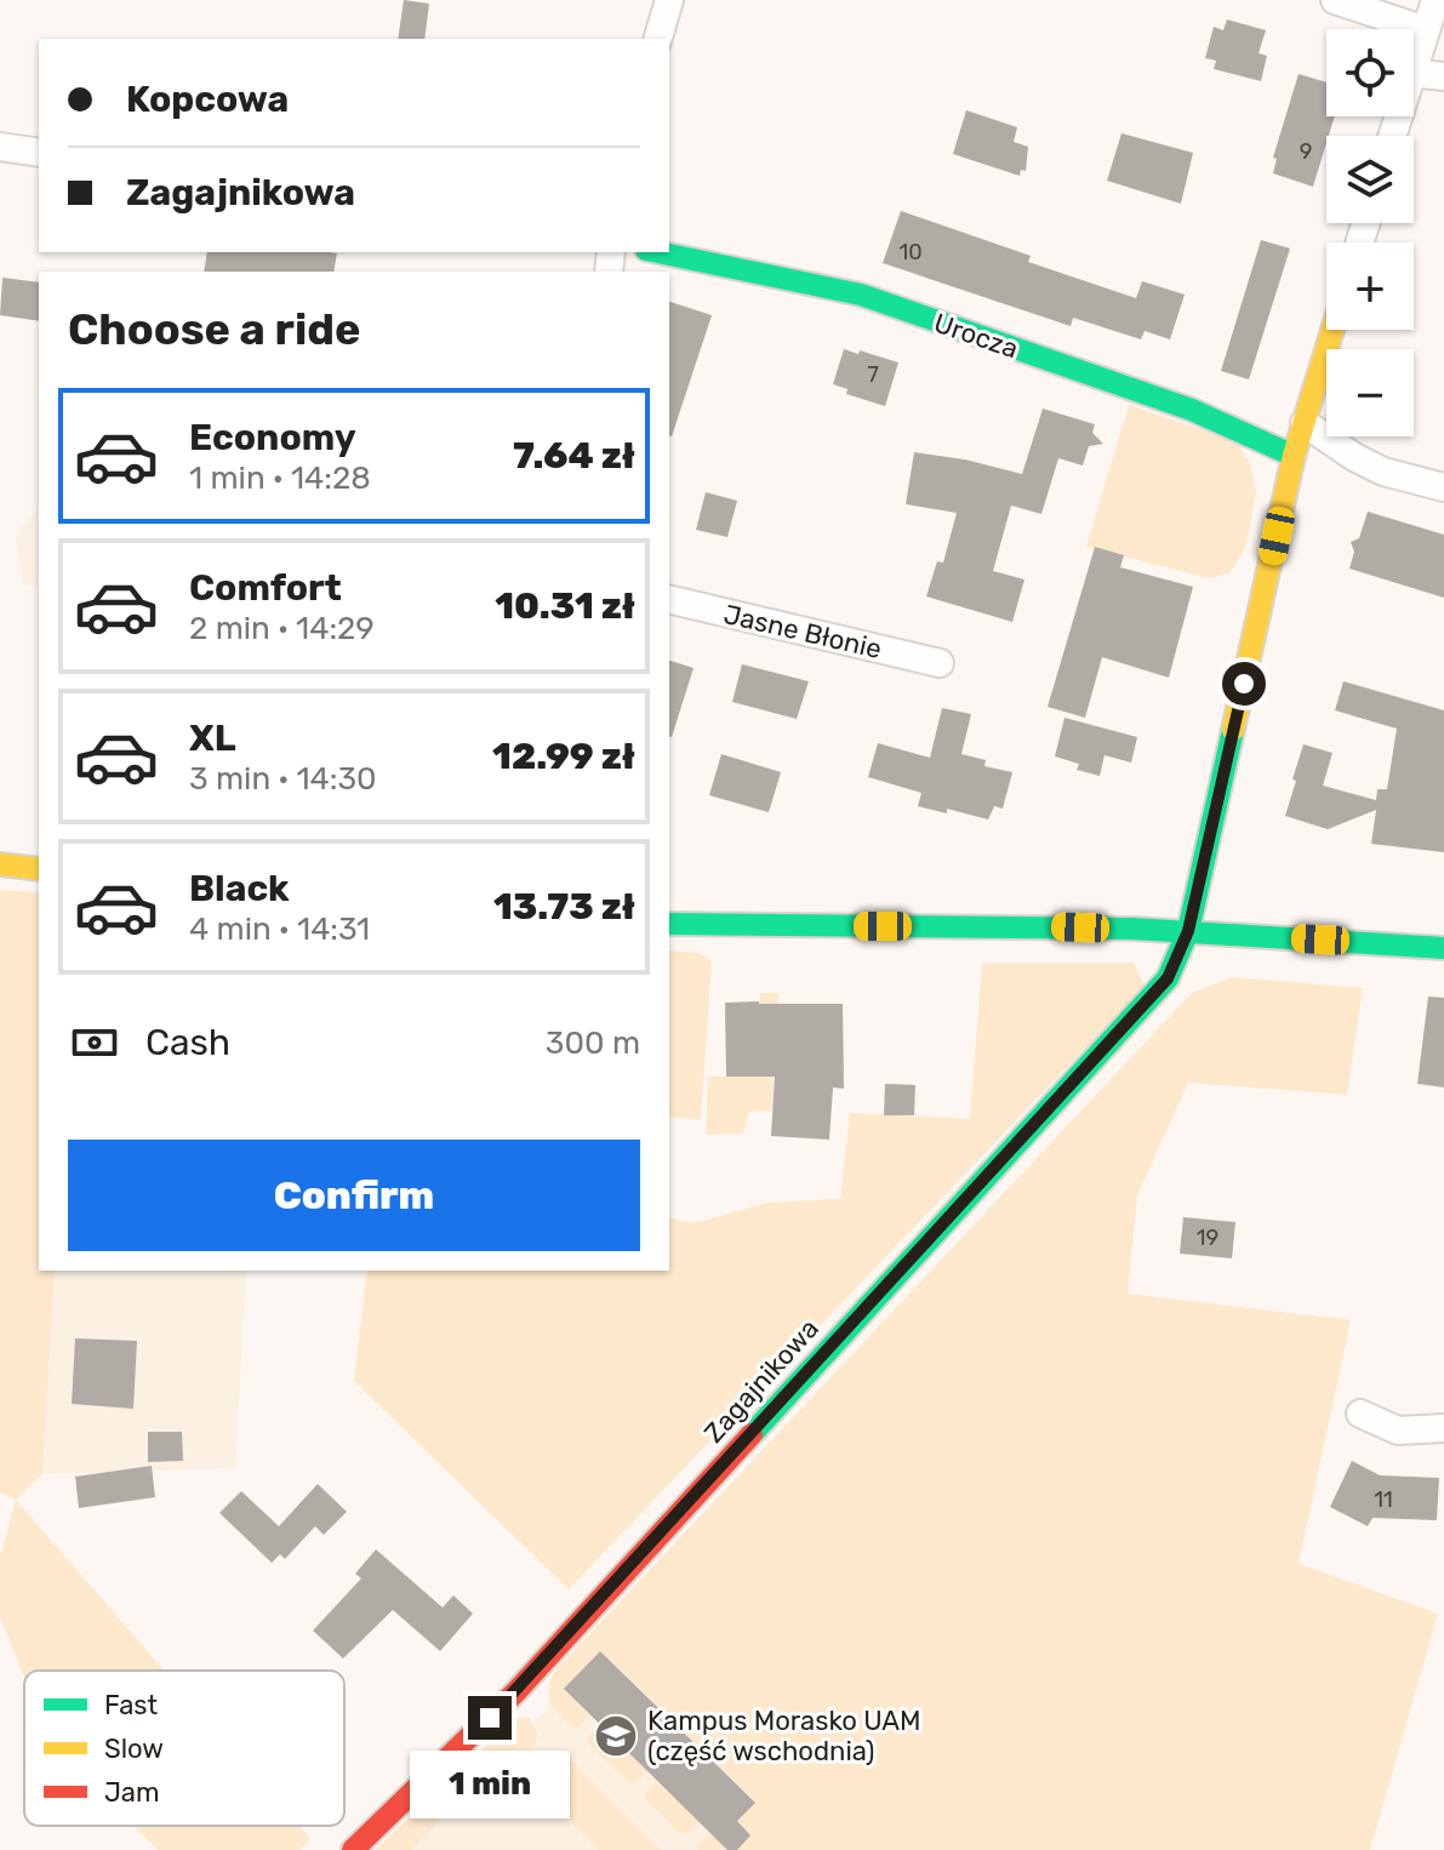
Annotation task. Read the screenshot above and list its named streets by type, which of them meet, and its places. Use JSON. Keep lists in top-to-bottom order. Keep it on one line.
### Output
{"streets":{"street":["Urocza","Jasne Błonie","Zagajnikowa"]},"crossings":[["Urocza","Zagajnikowa"]],"places":{"school or university":["Kampus Morasko UAM (część wschodnia)"]},"house_numbers":["9","10","7","19","11"],"legend":["Fast","Slow","Jam"],"page":{"map_buttons":["+","−"],"banner":["Kopcowa","Zagajnikowa"],"heading":"Choose a ride","list":[{"name":"Economy","note":"1 min · 14:28","value":"7.64 zł"},{"name":"Comfort","note":"2 min · 14:29","value":"10.31 zł"},{"name":"XL","note":"3 min · 14:30","value":"12.99 zł"},{"name":"Black","note":"4 min · 14:31","value":"13.73 zł"}],"pay":["Cash","300 m"],"buttons":"Confirm","bubble":"1 min"}}
